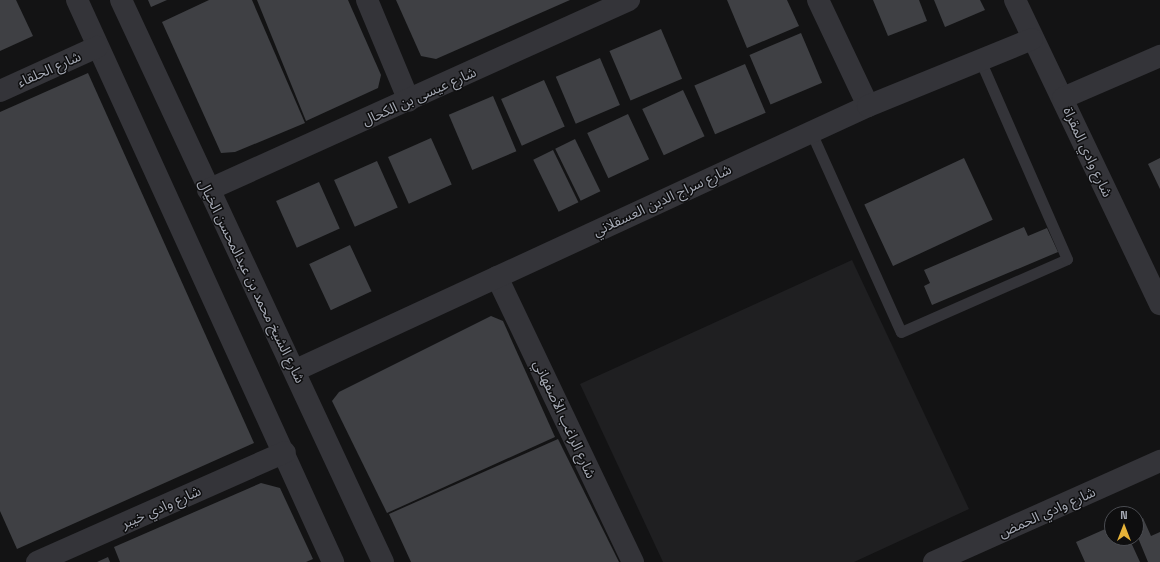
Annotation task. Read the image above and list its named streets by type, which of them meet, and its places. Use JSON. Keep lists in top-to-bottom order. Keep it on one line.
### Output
{"streets":{"street":["شارع الحلقاء","شارع عيسى بن الكحال","شارع وادي المقراة","شارع سراج الدين العسقلاني","شارع الشيخ محمد بن عبدالمحسن الخيال","شارع الراغب الأصفهاني","شارع وادي خيبر","شارع وادي الحمض"]},"crossings":[["شارع عيسى بن الكحال","شارع الشيخ محمد بن عبدالمحسن الخيال"],["شارع وادي المقراة","شارع سراج الدين العسقلاني"],["شارع سراج الدين العسقلاني","شارع الشيخ محمد بن عبدالمحسن الخيال"],["شارع سراج الدين العسقلاني","شارع الراغب الأصفهاني"]],"north":"top"}
